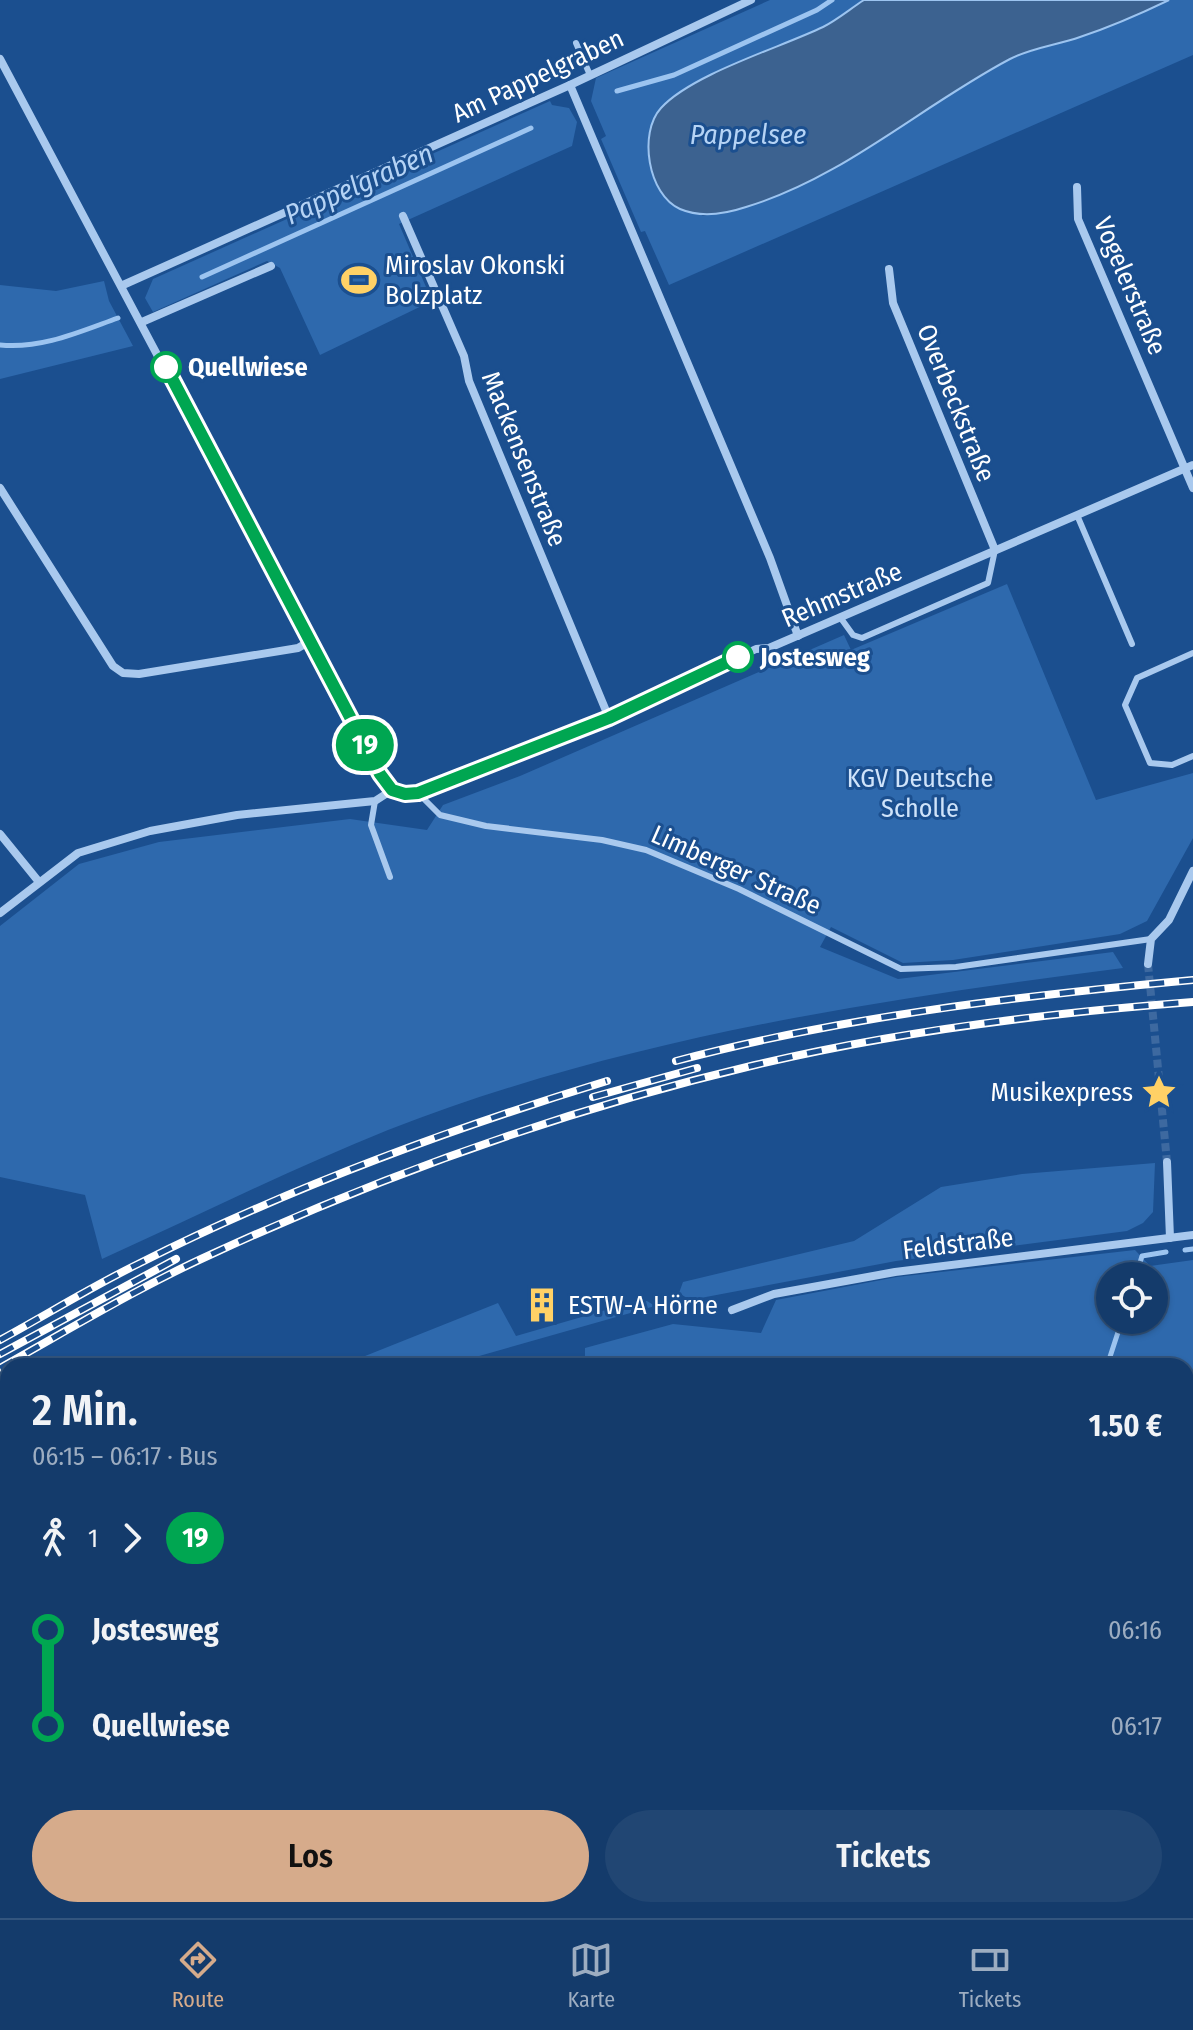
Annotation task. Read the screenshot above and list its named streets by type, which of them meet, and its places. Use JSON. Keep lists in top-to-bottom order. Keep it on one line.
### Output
{"streets":{"street":["Am Pappelgraben","Vogelerstraße","Overbeckstraße","Mackensenstraße","Rehmstraße","Feldstraße"],"lane":["Limberger Straße"]},"crossings":[["Vogelerstraße","Rehmstraße"],["Overbeckstraße","Rehmstraße"],["Mackensenstraße","Rehmstraße"],["Rehmstraße","Limberger Straße"]],"water":["Pappelsee","Pappelgraben"],"parks":["KGV Deutsche Scholle"],"places":{"sports":["Miroslav Okonski Bolzplatz"],"other":["Quellwiese","Jostesweg"],"place":["Musikexpress"],"building":["ESTW-A Hörne"]},"lines":["bus line 19"],"page":{"on_map":"19","heading":["2 Min.","06:15 – 06:17 · Bus","1.50 €"],"legs":["1","19"],"list":[{"name":"Jostesweg","value":"06:16"},{"name":"Quellwiese","value":"06:17"}],"buttons":["Los","Tickets"],"tabs":["Route","Karte","Tickets"]}}
